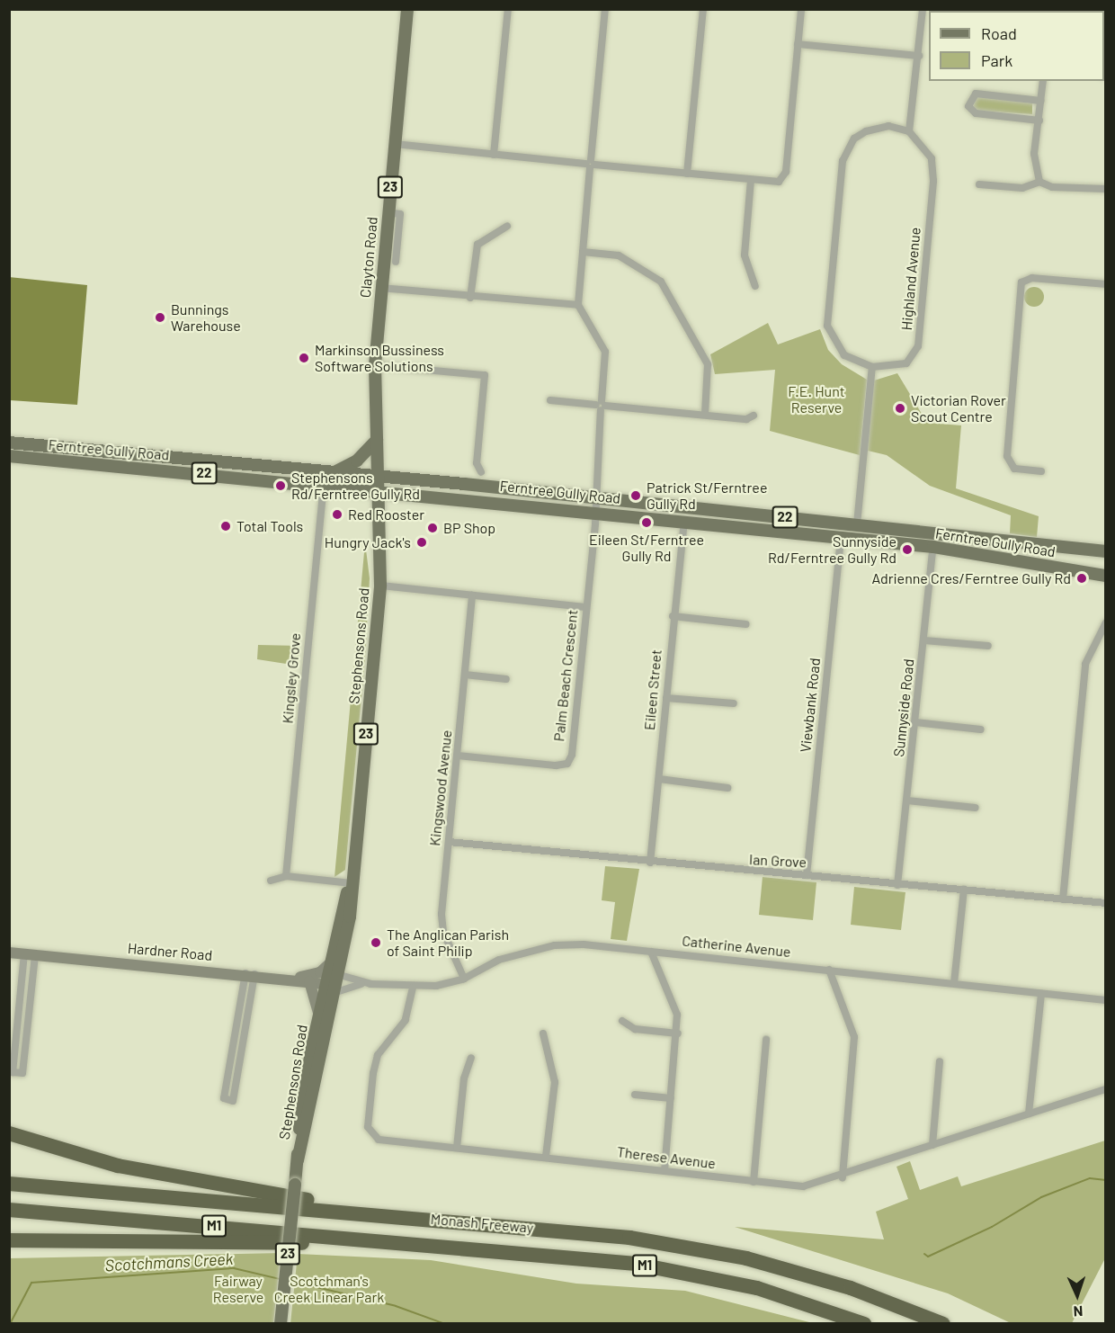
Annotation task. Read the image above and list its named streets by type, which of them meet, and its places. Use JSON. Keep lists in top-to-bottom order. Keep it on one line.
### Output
{"streets":{"highway":["Monash Freeway","M1"],"main road":["23","Clayton Road","Ferntree Gully Road","22","Stephensons Road"],"street":["Highland Avenue","Palm Beach Crescent","Kingsley Grove","Eileen Street","Viewbank Road","Sunnyside Road","Kingswood Avenue","Ian Grove","Catherine Avenue","Hardner Road","Therese Avenue"]},"crossings":[["Clayton Road","Ferntree Gully Road"],["Clayton Road","Stephensons Road"],["Ferntree Gully Road","Stephensons Road"],["Ferntree Gully Road","Palm Beach Crescent"],["Ferntree Gully Road","Kingsley Grove"],["Ferntree Gully Road","Eileen Street"],["Ferntree Gully Road","Viewbank Road"],["Ferntree Gully Road","Sunnyside Road"],["Stephensons Road","Catherine Avenue"],["Stephensons Road","Hardner Road"],["Palm Beach Crescent","Kingswood Avenue"],["Eileen Street","Ian Grove"],["Viewbank Road","Ian Grove"],["Sunnyside Road","Ian Grove"],["Kingswood Avenue","Ian Grove"],["Kingswood Avenue","Catherine Avenue"],["Catherine Avenue","Hardner Road"],["Catherine Avenue","Therese Avenue"]],"water":["Scotchmans Creek"],"parks":["F.E. Hunt Reserve","Fairway Reserve","Scotchman's Creek Linear Park"],"places":["Bunnings Warehouse","Markinson Bussiness Software Solutions","Victorian Rover Scout Centre","Stephensons Rd/Ferntree Gully Rd","Patrick St/Ferntree Gully Rd","Red Rooster","Eileen St/Ferntree Gully Rd","Total Tools","BP Shop","Hungry Jack's","Sunnyside Rd/Ferntree Gully Rd","Adrienne Cres/Ferntree Gully Rd","The Anglican Parish of Saint Philip"],"legend":["Road","Park"],"north":"bottom"}
